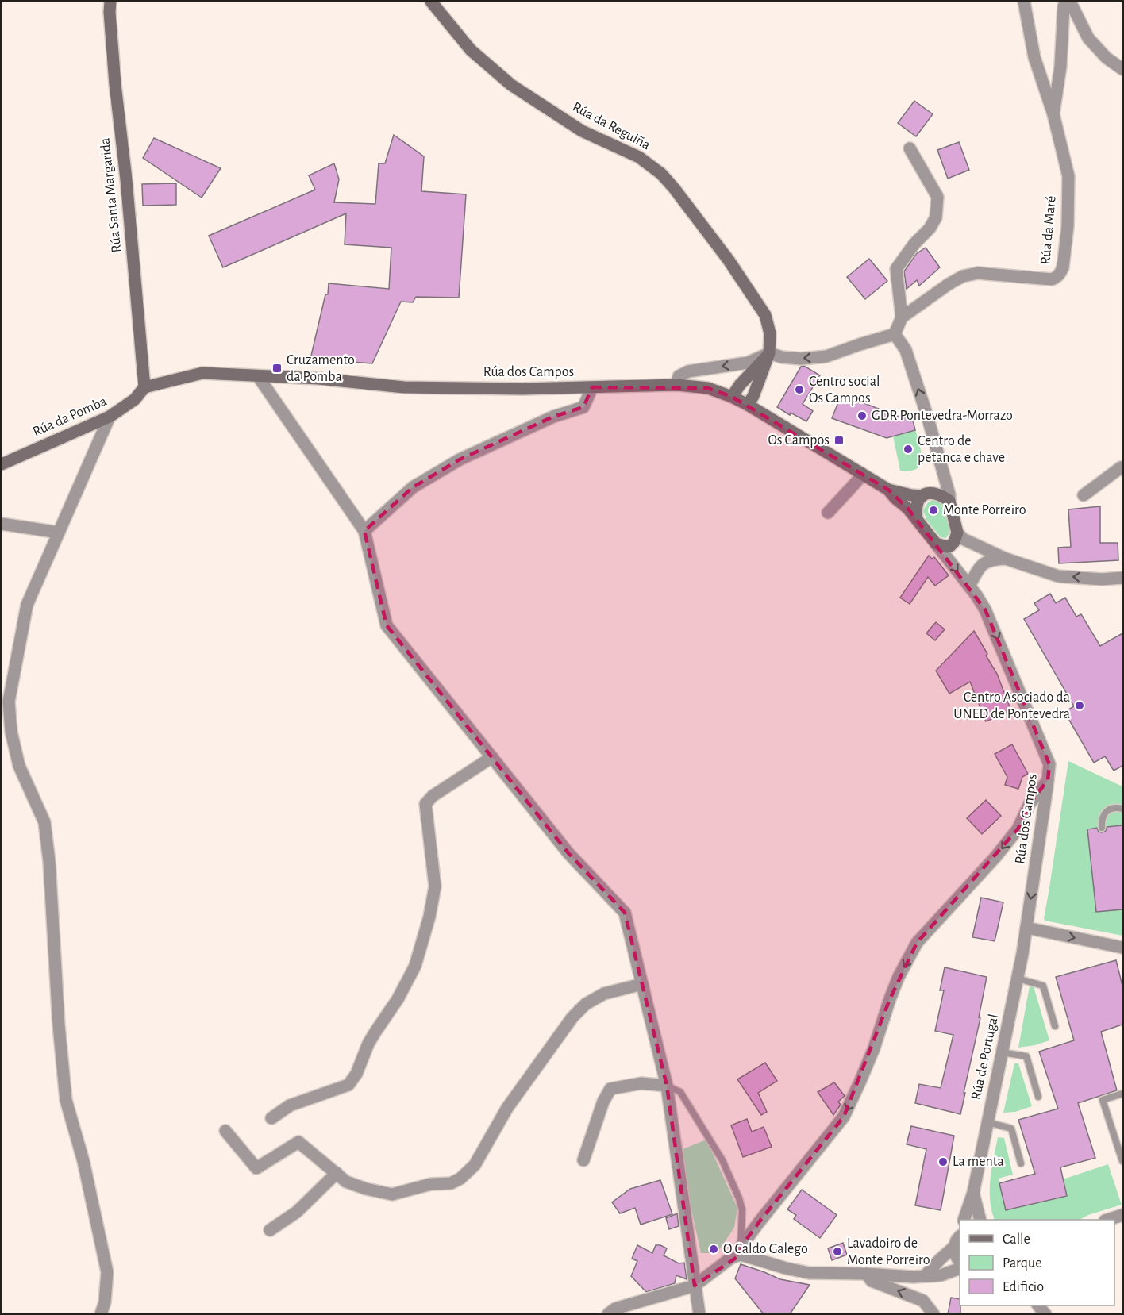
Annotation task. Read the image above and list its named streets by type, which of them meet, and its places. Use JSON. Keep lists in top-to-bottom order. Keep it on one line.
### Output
{"streets":{"street":["Rúa da Reguiña","Rúa Santa Margarida","Rúa da Maré","Rúa dos Campos","Rúa da Pomba","Rúa de Portugal"]},"crossings":[["Rúa da Reguiña","Rúa dos Campos"],["Rúa Santa Margarida","Rúa dos Campos"],["Rúa Santa Margarida","Rúa da Pomba"],["Rúa dos Campos","Rúa da Pomba"],["Rúa dos Campos","Rúa de Portugal"]],"places":{"transit":["Cruzamento da Pomba","Os Campos"],"other":["Centro social Os Campos","GDR Pontevedra-Morrazo","Centro de petanca e chave","Monte Porreiro","Centro Asociado da UNED de Pontevedra","La menta","O Caldo Galego","Lavadoiro de Monte Porreiro"]},"legend":["Calle","Parque","Edificio"]}
